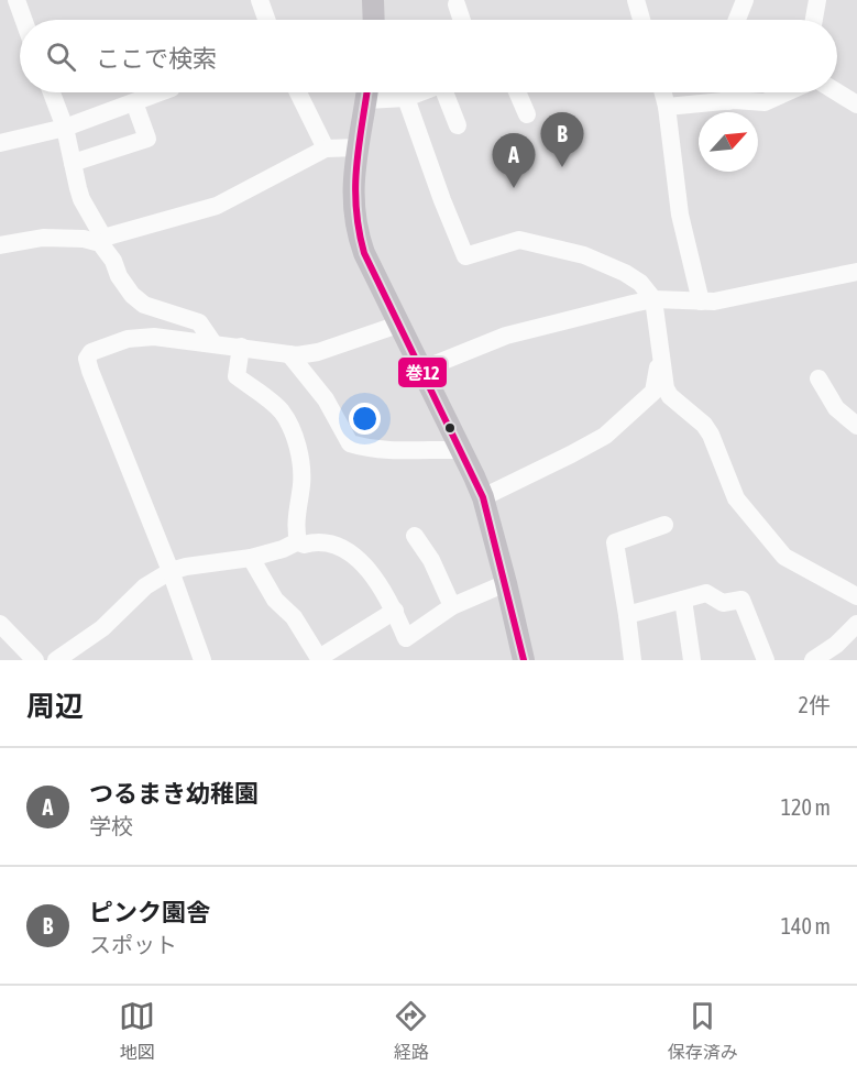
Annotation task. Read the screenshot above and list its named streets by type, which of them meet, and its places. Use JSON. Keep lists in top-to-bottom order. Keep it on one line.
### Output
{"lines":["transit line 巻12"],"north":"top right","page":{"search":"ここで検索","pins":["B","A"],"heading":["周辺","2件"],"list":[{"mark":"A","name":"つるまき幼稚園","note":"学校","value":"120 m"},{"mark":"B","name":"ピンク園舎","note":"スポット","value":"140 m"}],"nav":["地図","経路","保存済み"]}}
